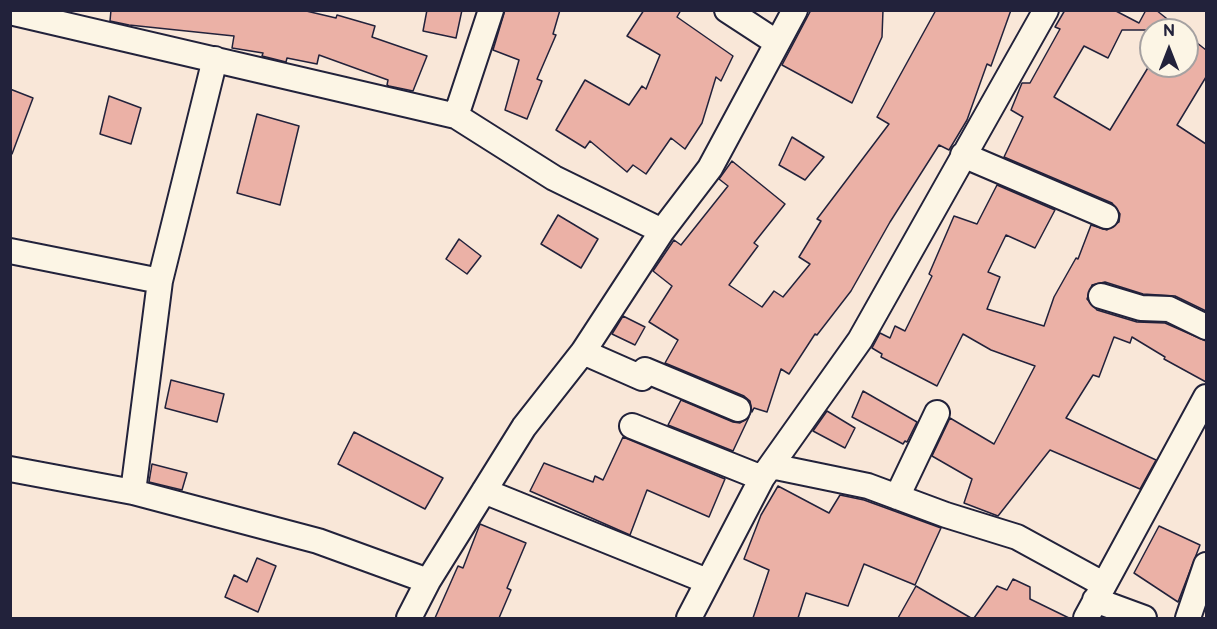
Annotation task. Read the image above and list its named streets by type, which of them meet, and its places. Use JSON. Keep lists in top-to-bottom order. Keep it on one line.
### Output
{"north":"top"}
